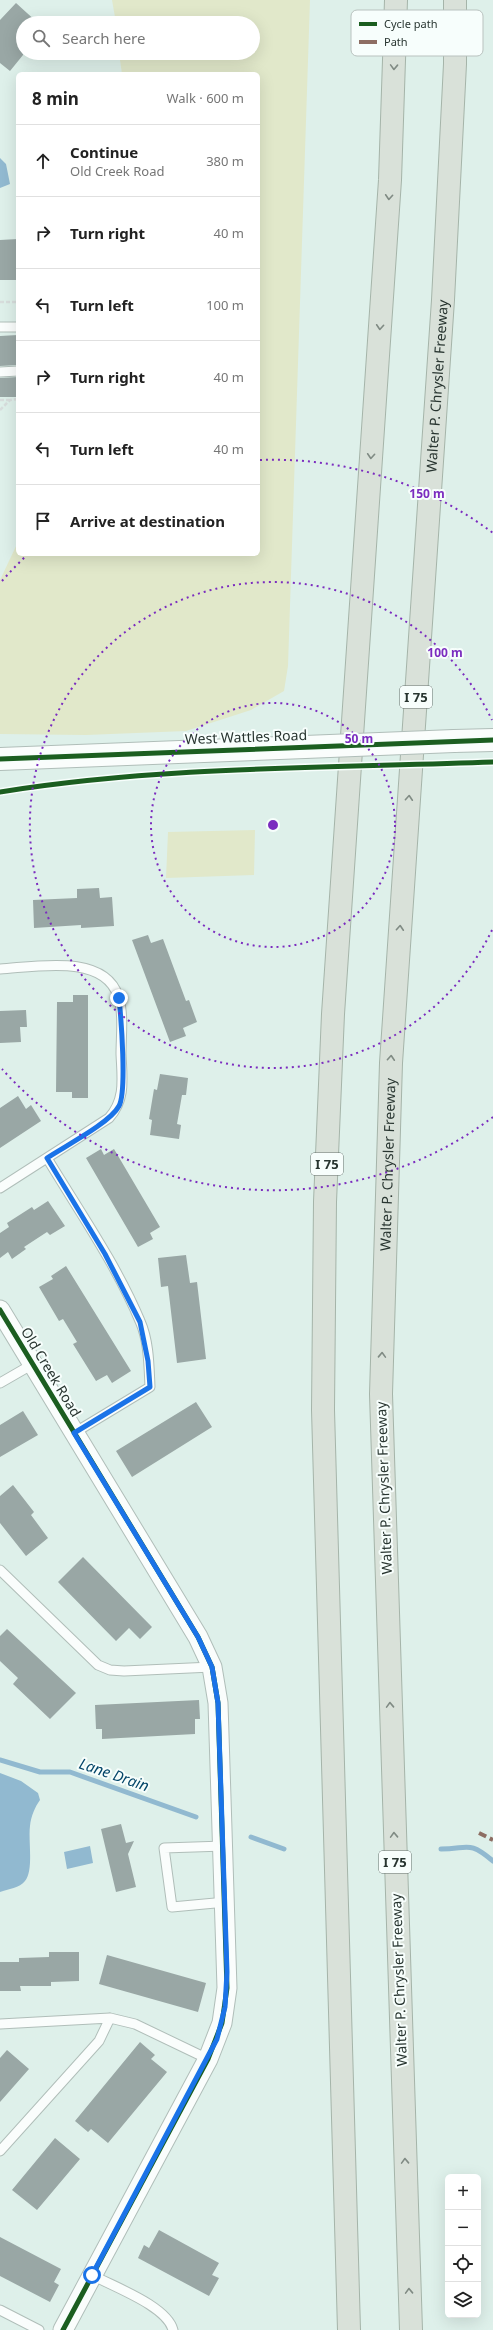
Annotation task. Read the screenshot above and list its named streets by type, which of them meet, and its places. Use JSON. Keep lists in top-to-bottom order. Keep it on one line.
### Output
{"streets":{"highway":["Walter P. Chrysler Freeway","I 75"],"street":["West Wattles Road","Old Creek Road"]},"water":["Lane Drain"],"legend":["Cycle path","Path"],"page":{"search":"Search here","heading":["8 min","Walk · 600 m"],"list":[["Continue","Old Creek Road","380 m"],["Turn right","40 m"],["Turn left","100 m"],["Turn right","40 m"],["Turn left","40 m"],"Arrive at destination"],"map_buttons":["+","−"]},"rings":["150 m","100 m","50 m"]}
